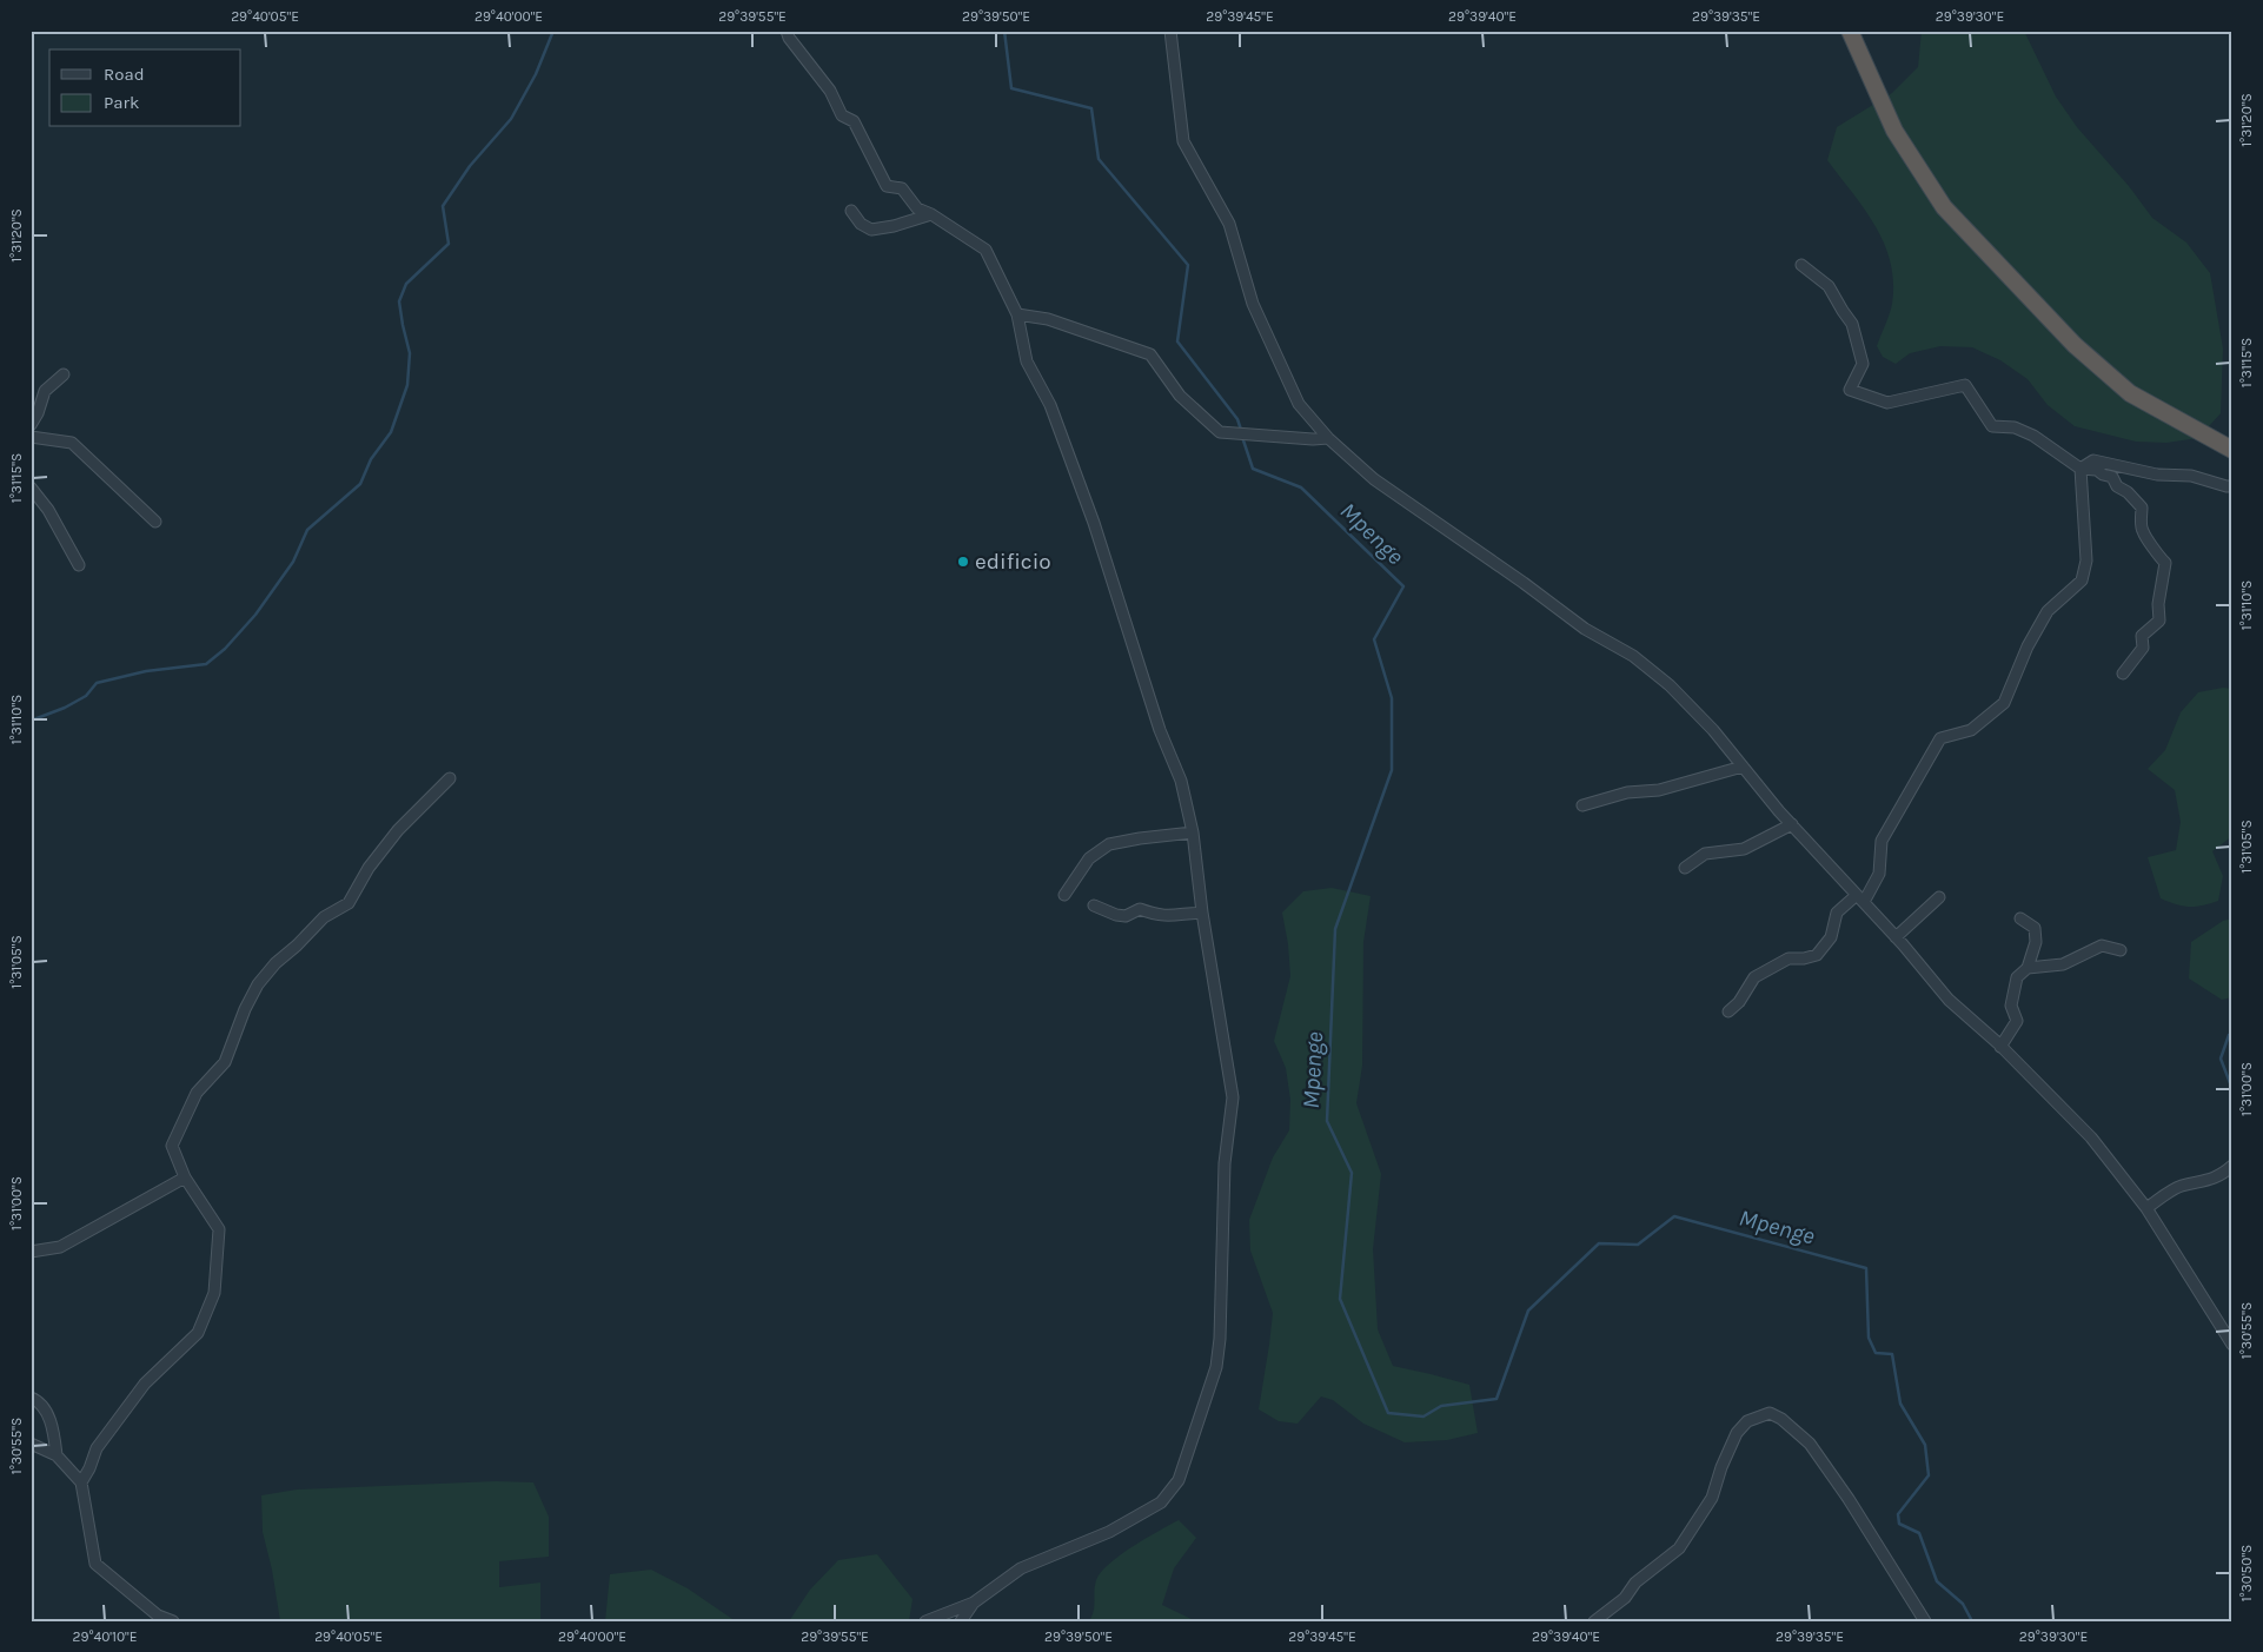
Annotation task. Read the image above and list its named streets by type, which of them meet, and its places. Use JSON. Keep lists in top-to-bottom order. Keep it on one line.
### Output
{"water":["Mpenge"],"places":["edificio"],"legend":["Road","Park"],"coordinates":["29°40'05\"E","29°40'00\"E","29°39'55\"E","29°39'50\"E","29°39'45\"E","29°39'40\"E","29°39'35\"E","29°39'30\"E","1°31'20\"S","1°31'15\"S","1°31'10\"S","1°31'05\"S","1°31'00\"S","1°30'55\"S","1°30'50\"S","29°40'10\"E"]}
